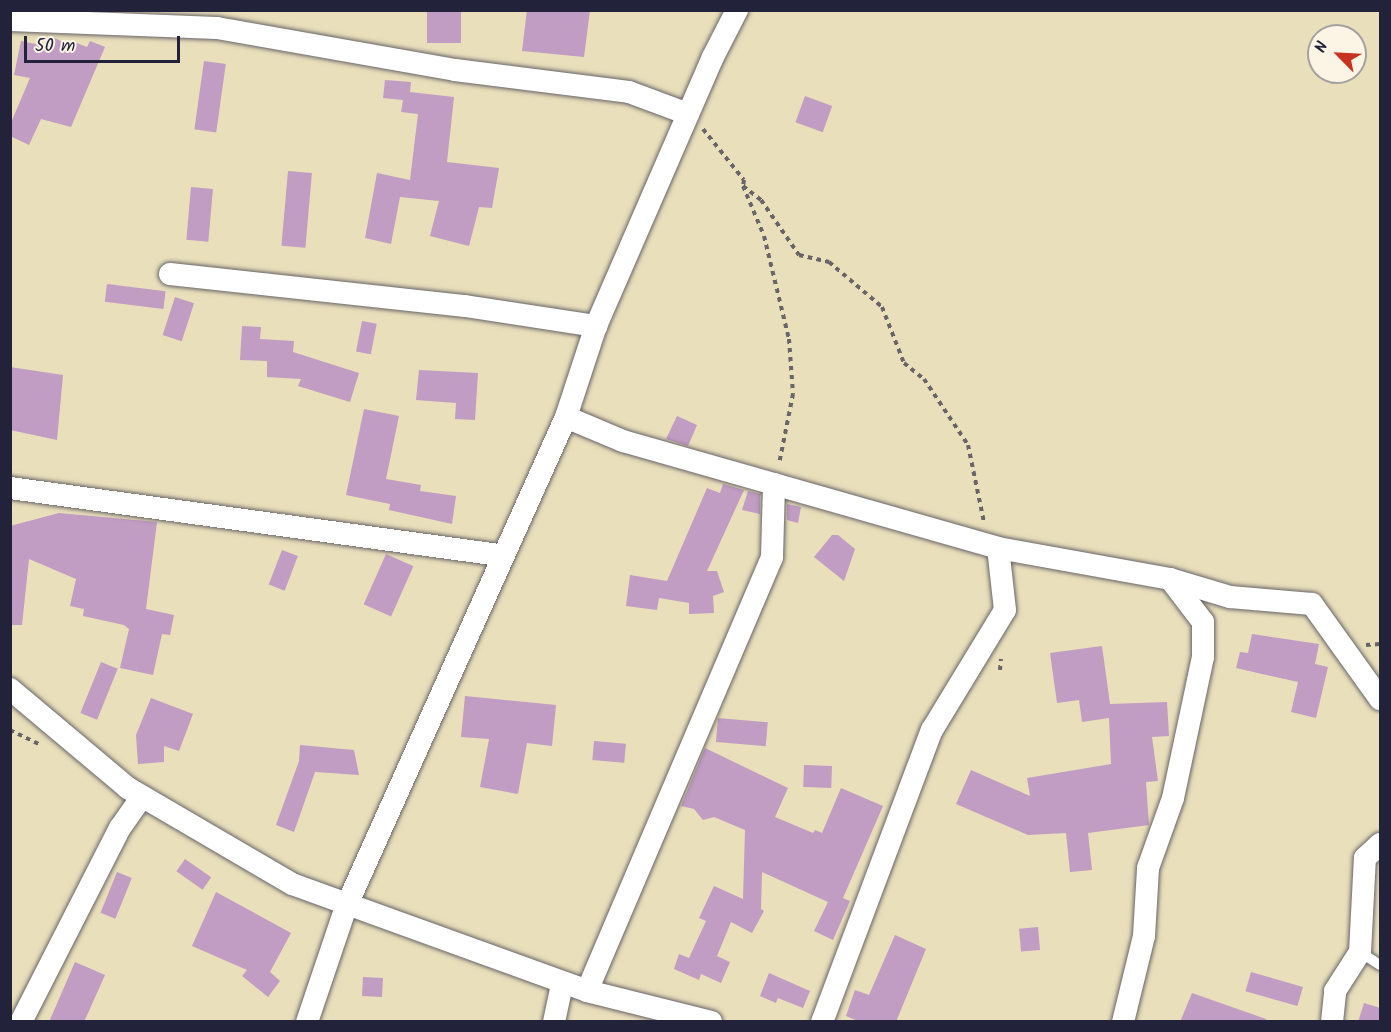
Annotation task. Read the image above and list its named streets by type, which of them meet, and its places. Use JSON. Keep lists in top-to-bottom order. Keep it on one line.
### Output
{"scale_bar":"50 m","north":"top left"}
